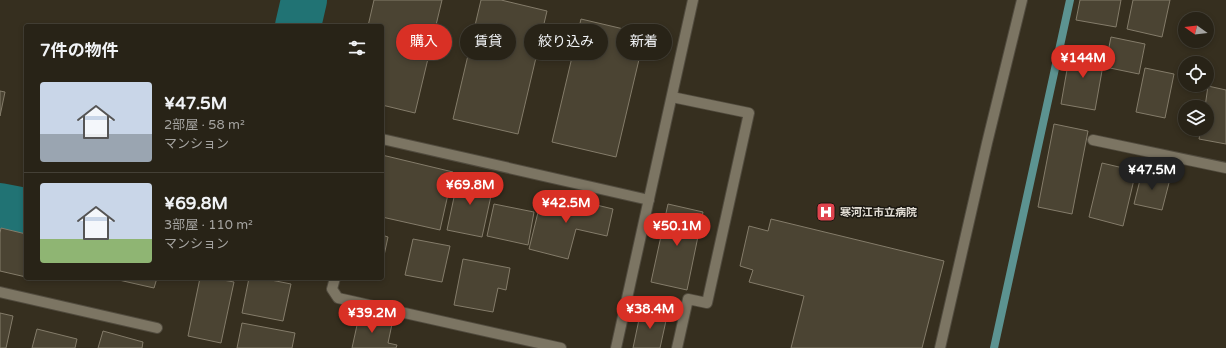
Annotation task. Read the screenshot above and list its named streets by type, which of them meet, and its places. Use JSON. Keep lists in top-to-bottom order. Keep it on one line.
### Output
{"places":{"hospital":["寒河江市立病院"]},"north":"left","page":{"chip":["購入","賃貸","絞り込み","新着"],"heading":"7件の物件","price":["¥144M","¥47.5M","¥69.8M","¥42.5M","¥50.1M","¥38.4M","¥39.2M"],"list":[{"name":"¥47.5M","note":"2部屋 · 58 m² · マンション"},{"name":"¥69.8M","note":"3部屋 · 110 m² · マンション"}]}}
